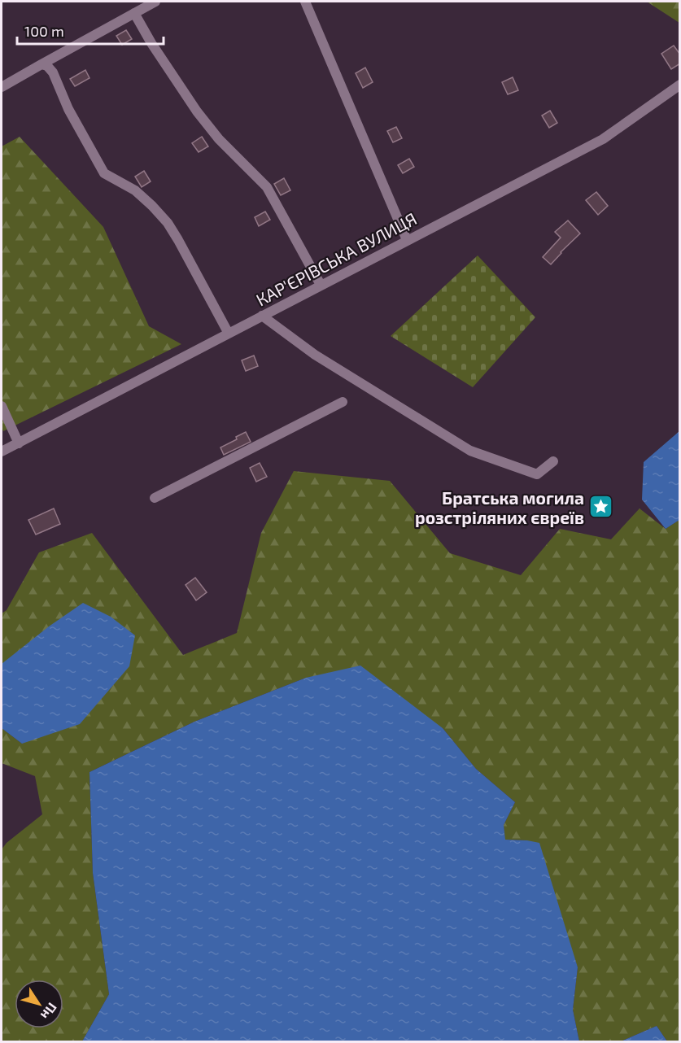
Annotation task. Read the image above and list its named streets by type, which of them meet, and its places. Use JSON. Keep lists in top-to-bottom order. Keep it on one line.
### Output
{"streets":{"street":["КАР'ЄРІВСЬКА ВУЛИЦЯ"]},"places":{"place":["Братська могила розстріляних євреїв"]},"scale_bar":"100 m","north":"bottom right"}
